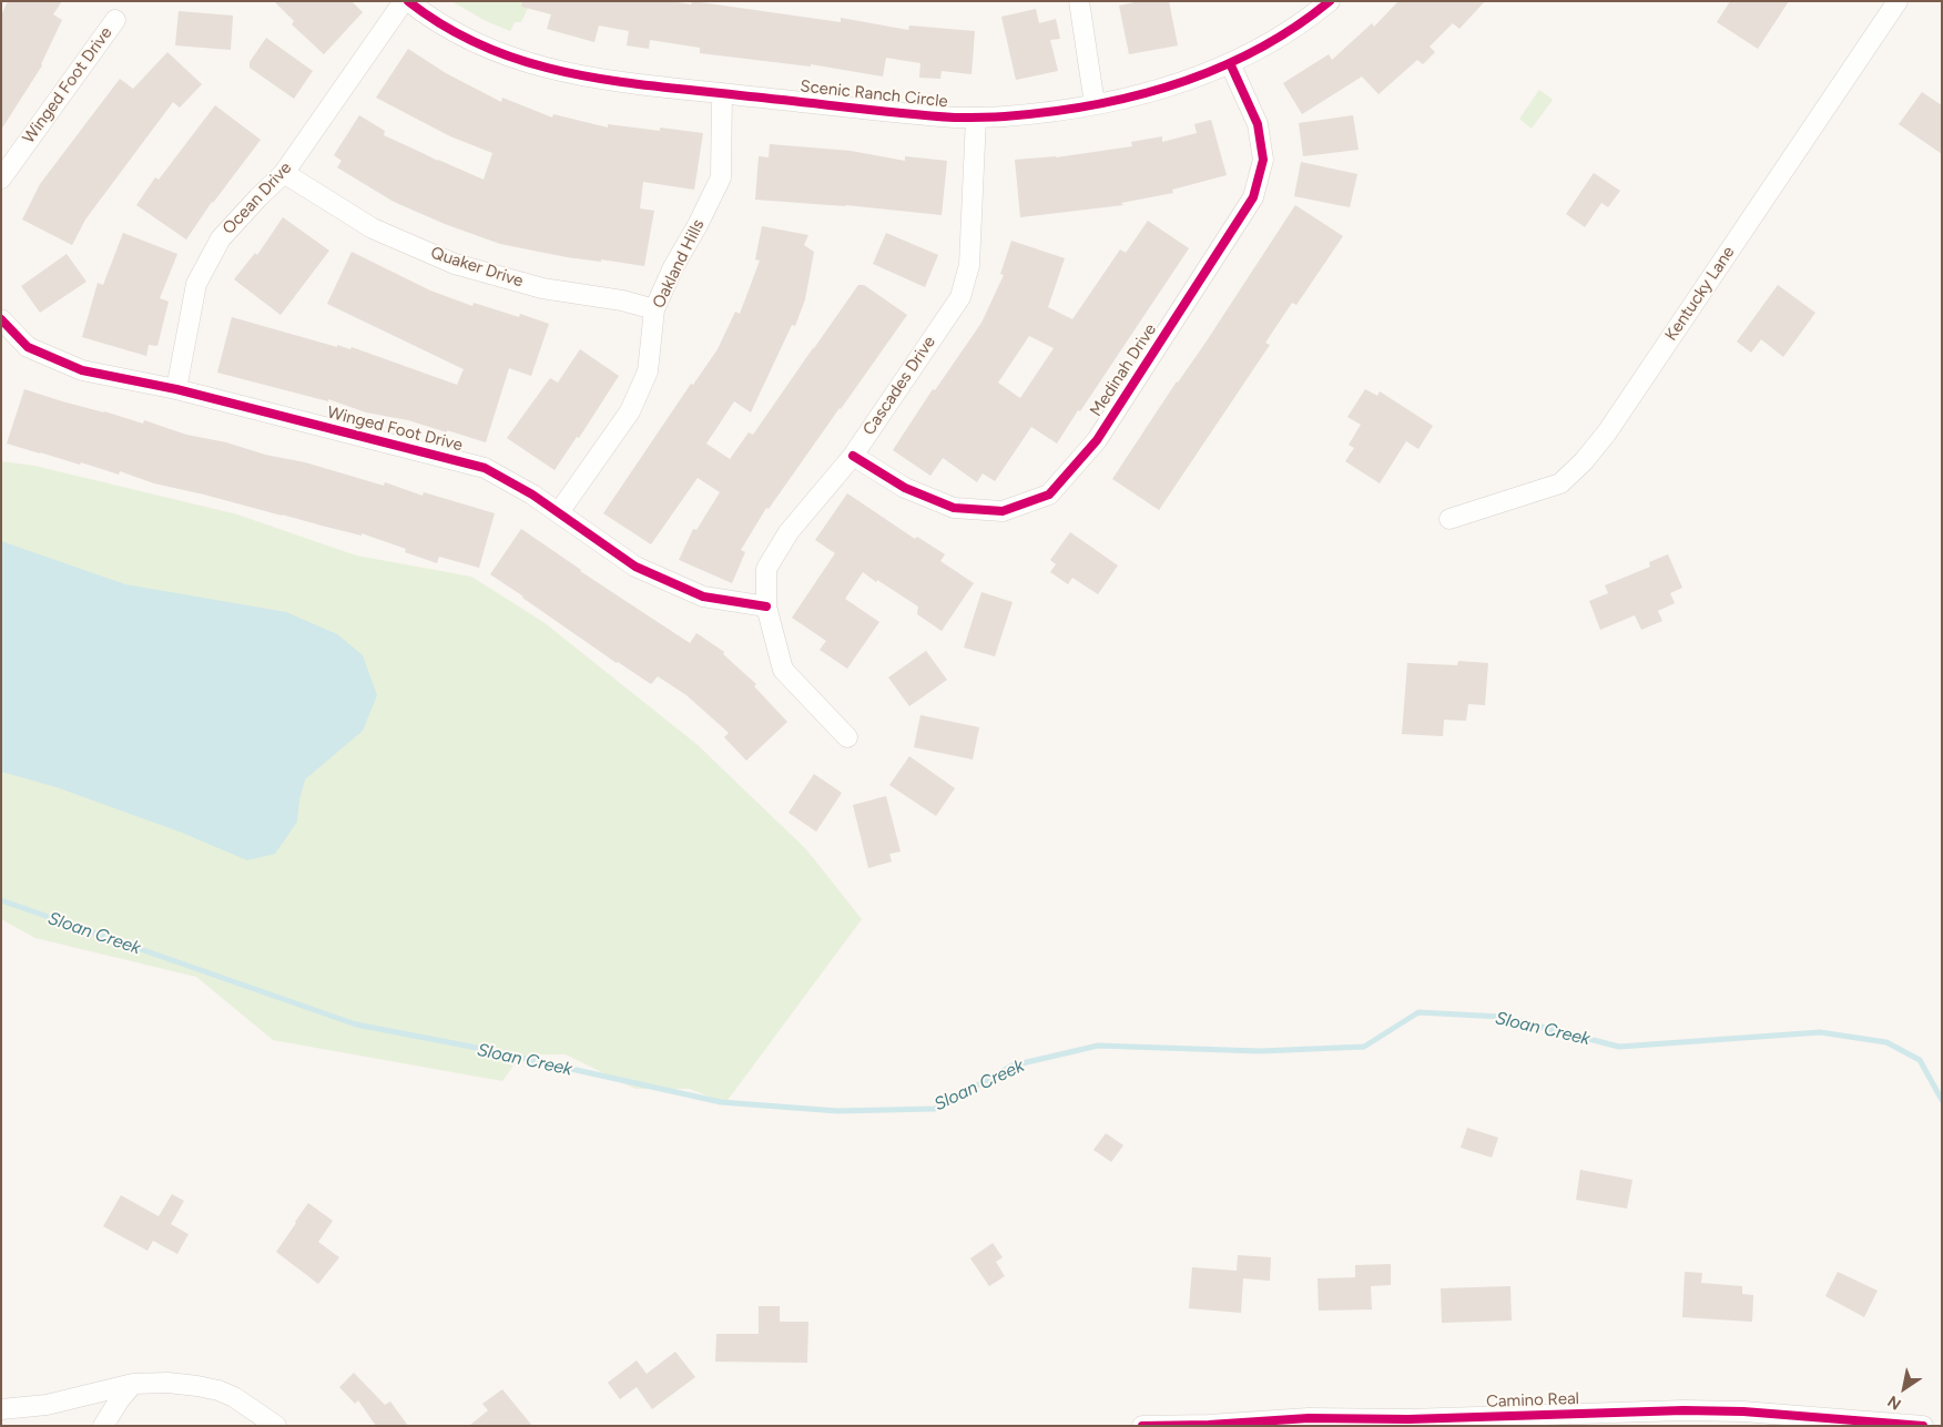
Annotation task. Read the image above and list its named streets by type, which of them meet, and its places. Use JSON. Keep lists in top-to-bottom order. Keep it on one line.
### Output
{"streets":{"street":["Winged Foot Drive","Scenic Ranch Circle","Ocean Drive","Oakland Hills","Quaker Drive","Kentucky Lane","Medinah Drive","Cascades Drive","Camino Real"]},"crossings":[["Winged Foot Drive","Ocean Drive"],["Winged Foot Drive","Oakland Hills"],["Winged Foot Drive","Cascades Drive"],["Scenic Ranch Circle","Oakland Hills"],["Scenic Ranch Circle","Medinah Drive"],["Scenic Ranch Circle","Cascades Drive"],["Ocean Drive","Quaker Drive"],["Oakland Hills","Quaker Drive"],["Medinah Drive","Cascades Drive"]],"water":["Sloan Creek"],"north":"bottom left"}
